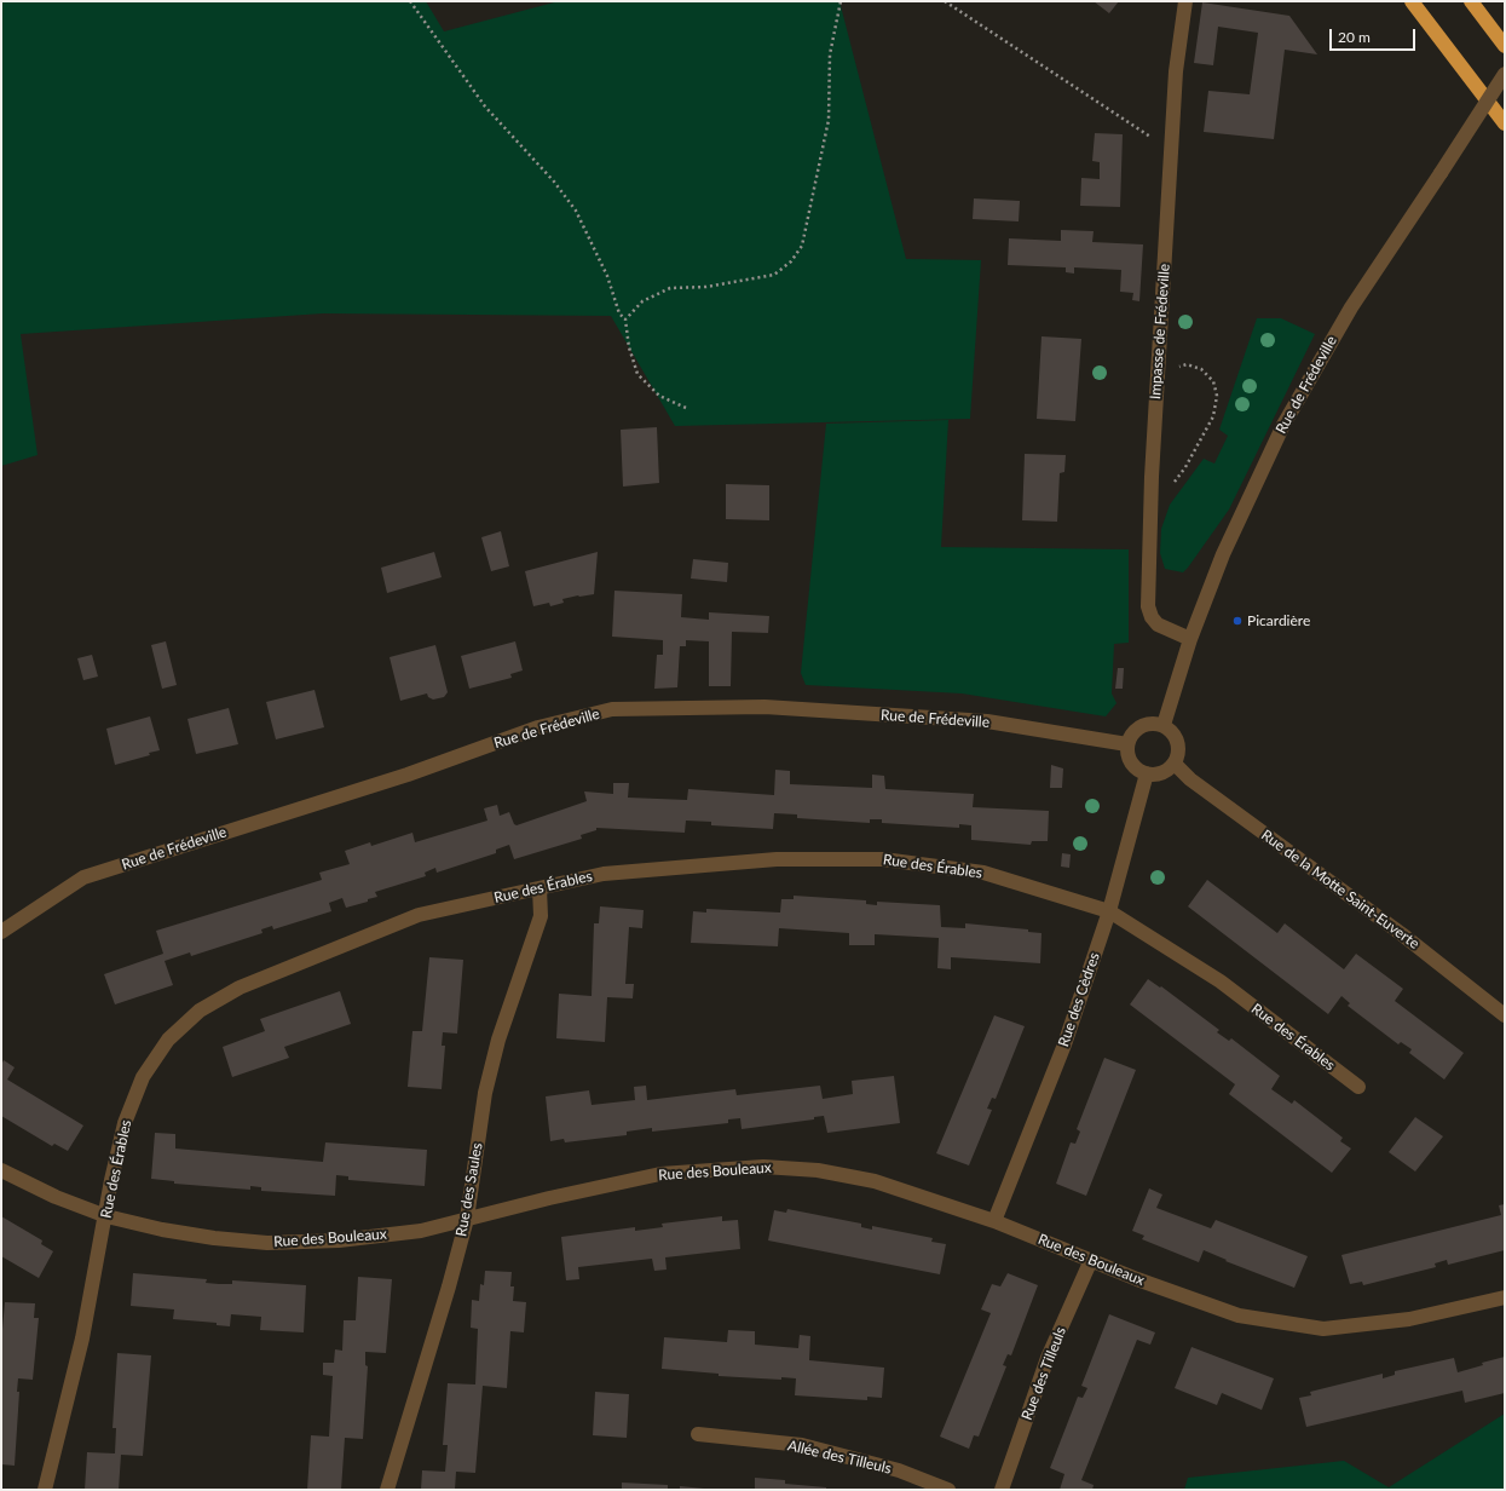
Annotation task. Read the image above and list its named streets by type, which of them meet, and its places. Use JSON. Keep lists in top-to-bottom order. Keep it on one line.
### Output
{"streets":{"street":["Impasse de Frédeville","Rue de Frédeville","Rue des Érables","Rue de la Motte Saint-Euverte","Rue des Cèdres","Rue des Bouleaux","Rue des Saules","Rue des Tilleuls","Allée des Tilleuls"]},"crossings":[["Impasse de Frédeville","Rue de Frédeville"],["Rue de Frédeville","Rue de la Motte Saint-Euverte"],["Rue de Frédeville","Rue des Cèdres"],["Rue des Érables","Rue des Cèdres"],["Rue des Érables","Rue des Bouleaux"],["Rue des Érables","Rue des Saules"],["Rue de la Motte Saint-Euverte","Rue des Cèdres"],["Rue des Cèdres","Rue des Bouleaux"],["Rue des Bouleaux","Rue des Saules"],["Rue des Bouleaux","Rue des Tilleuls"]],"places":["Picardière"],"scale_bar":"20 m"}
